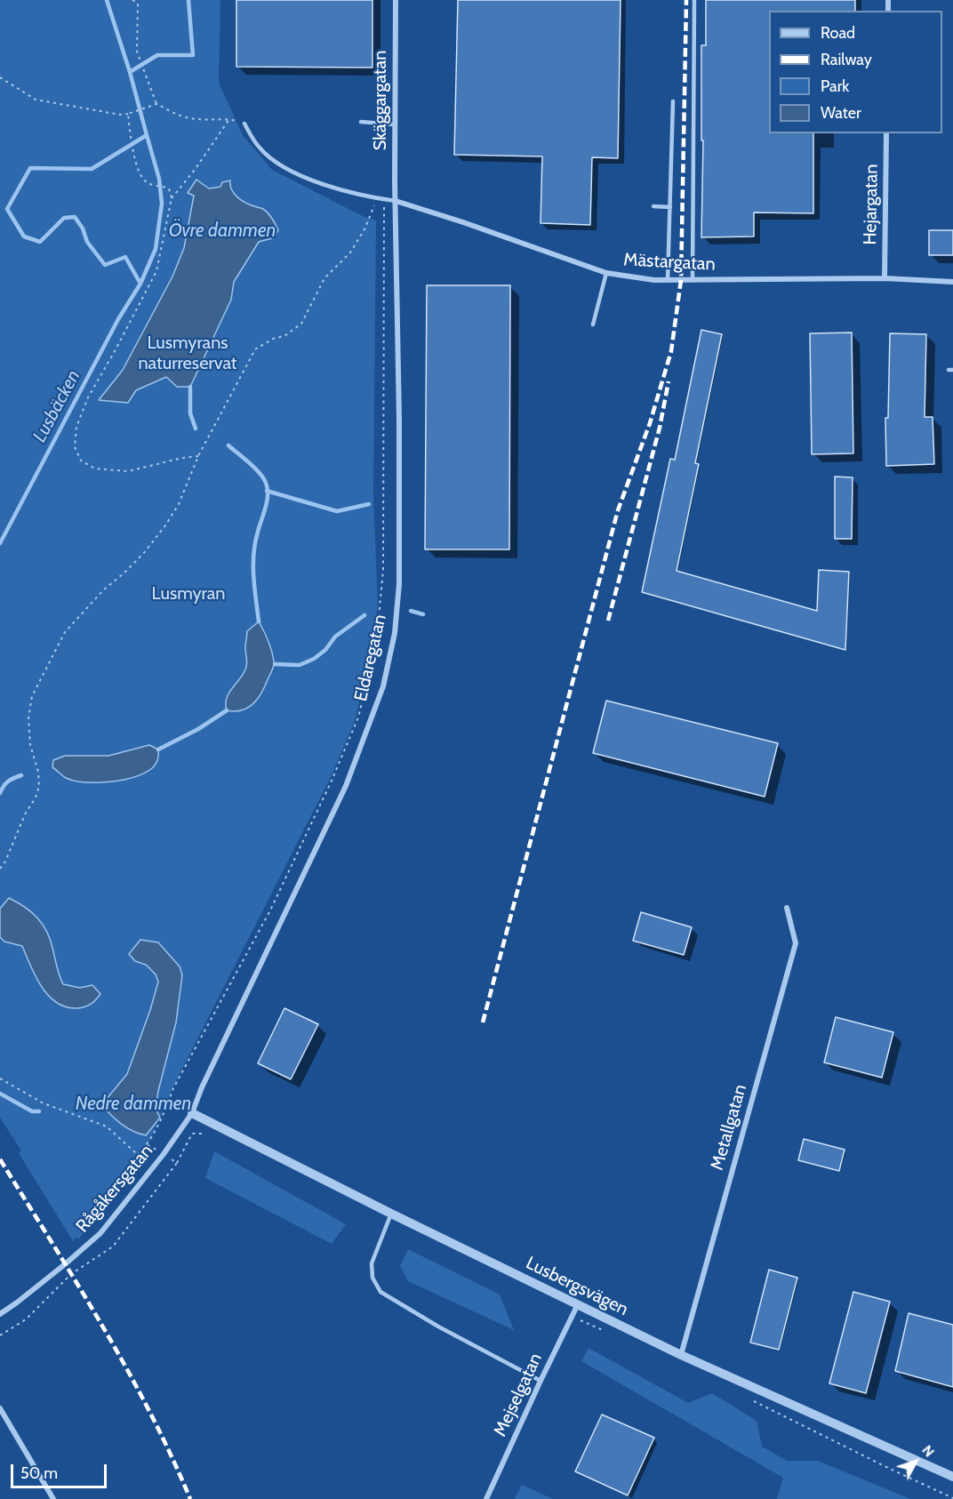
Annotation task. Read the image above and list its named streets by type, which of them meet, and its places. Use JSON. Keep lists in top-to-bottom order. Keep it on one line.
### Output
{"streets":{"street":["Skäggargatan","Hejargatan","Mästargatan","Eldaregatan","Metallgatan","Rågåkersgatan","Lusbergsvägen","Mejselgatan"]},"crossings":[["Skäggargatan","Mästargatan"],["Skäggargatan","Eldaregatan"],["Hejargatan","Mästargatan"],["Mästargatan","Eldaregatan"],["Eldaregatan","Rågåkersgatan"],["Eldaregatan","Lusbergsvägen"],["Metallgatan","Lusbergsvägen"],["Rågåkersgatan","Lusbergsvägen"],["Lusbergsvägen","Mejselgatan"]],"water":["Övre dammen","Lusbäcken","Nedre dammen"],"parks":["Lusmyrans naturreservat","Lusmyran"],"legend":["Road","Railway","Park","Water"],"scale_bar":"50 m","north":"top right"}
